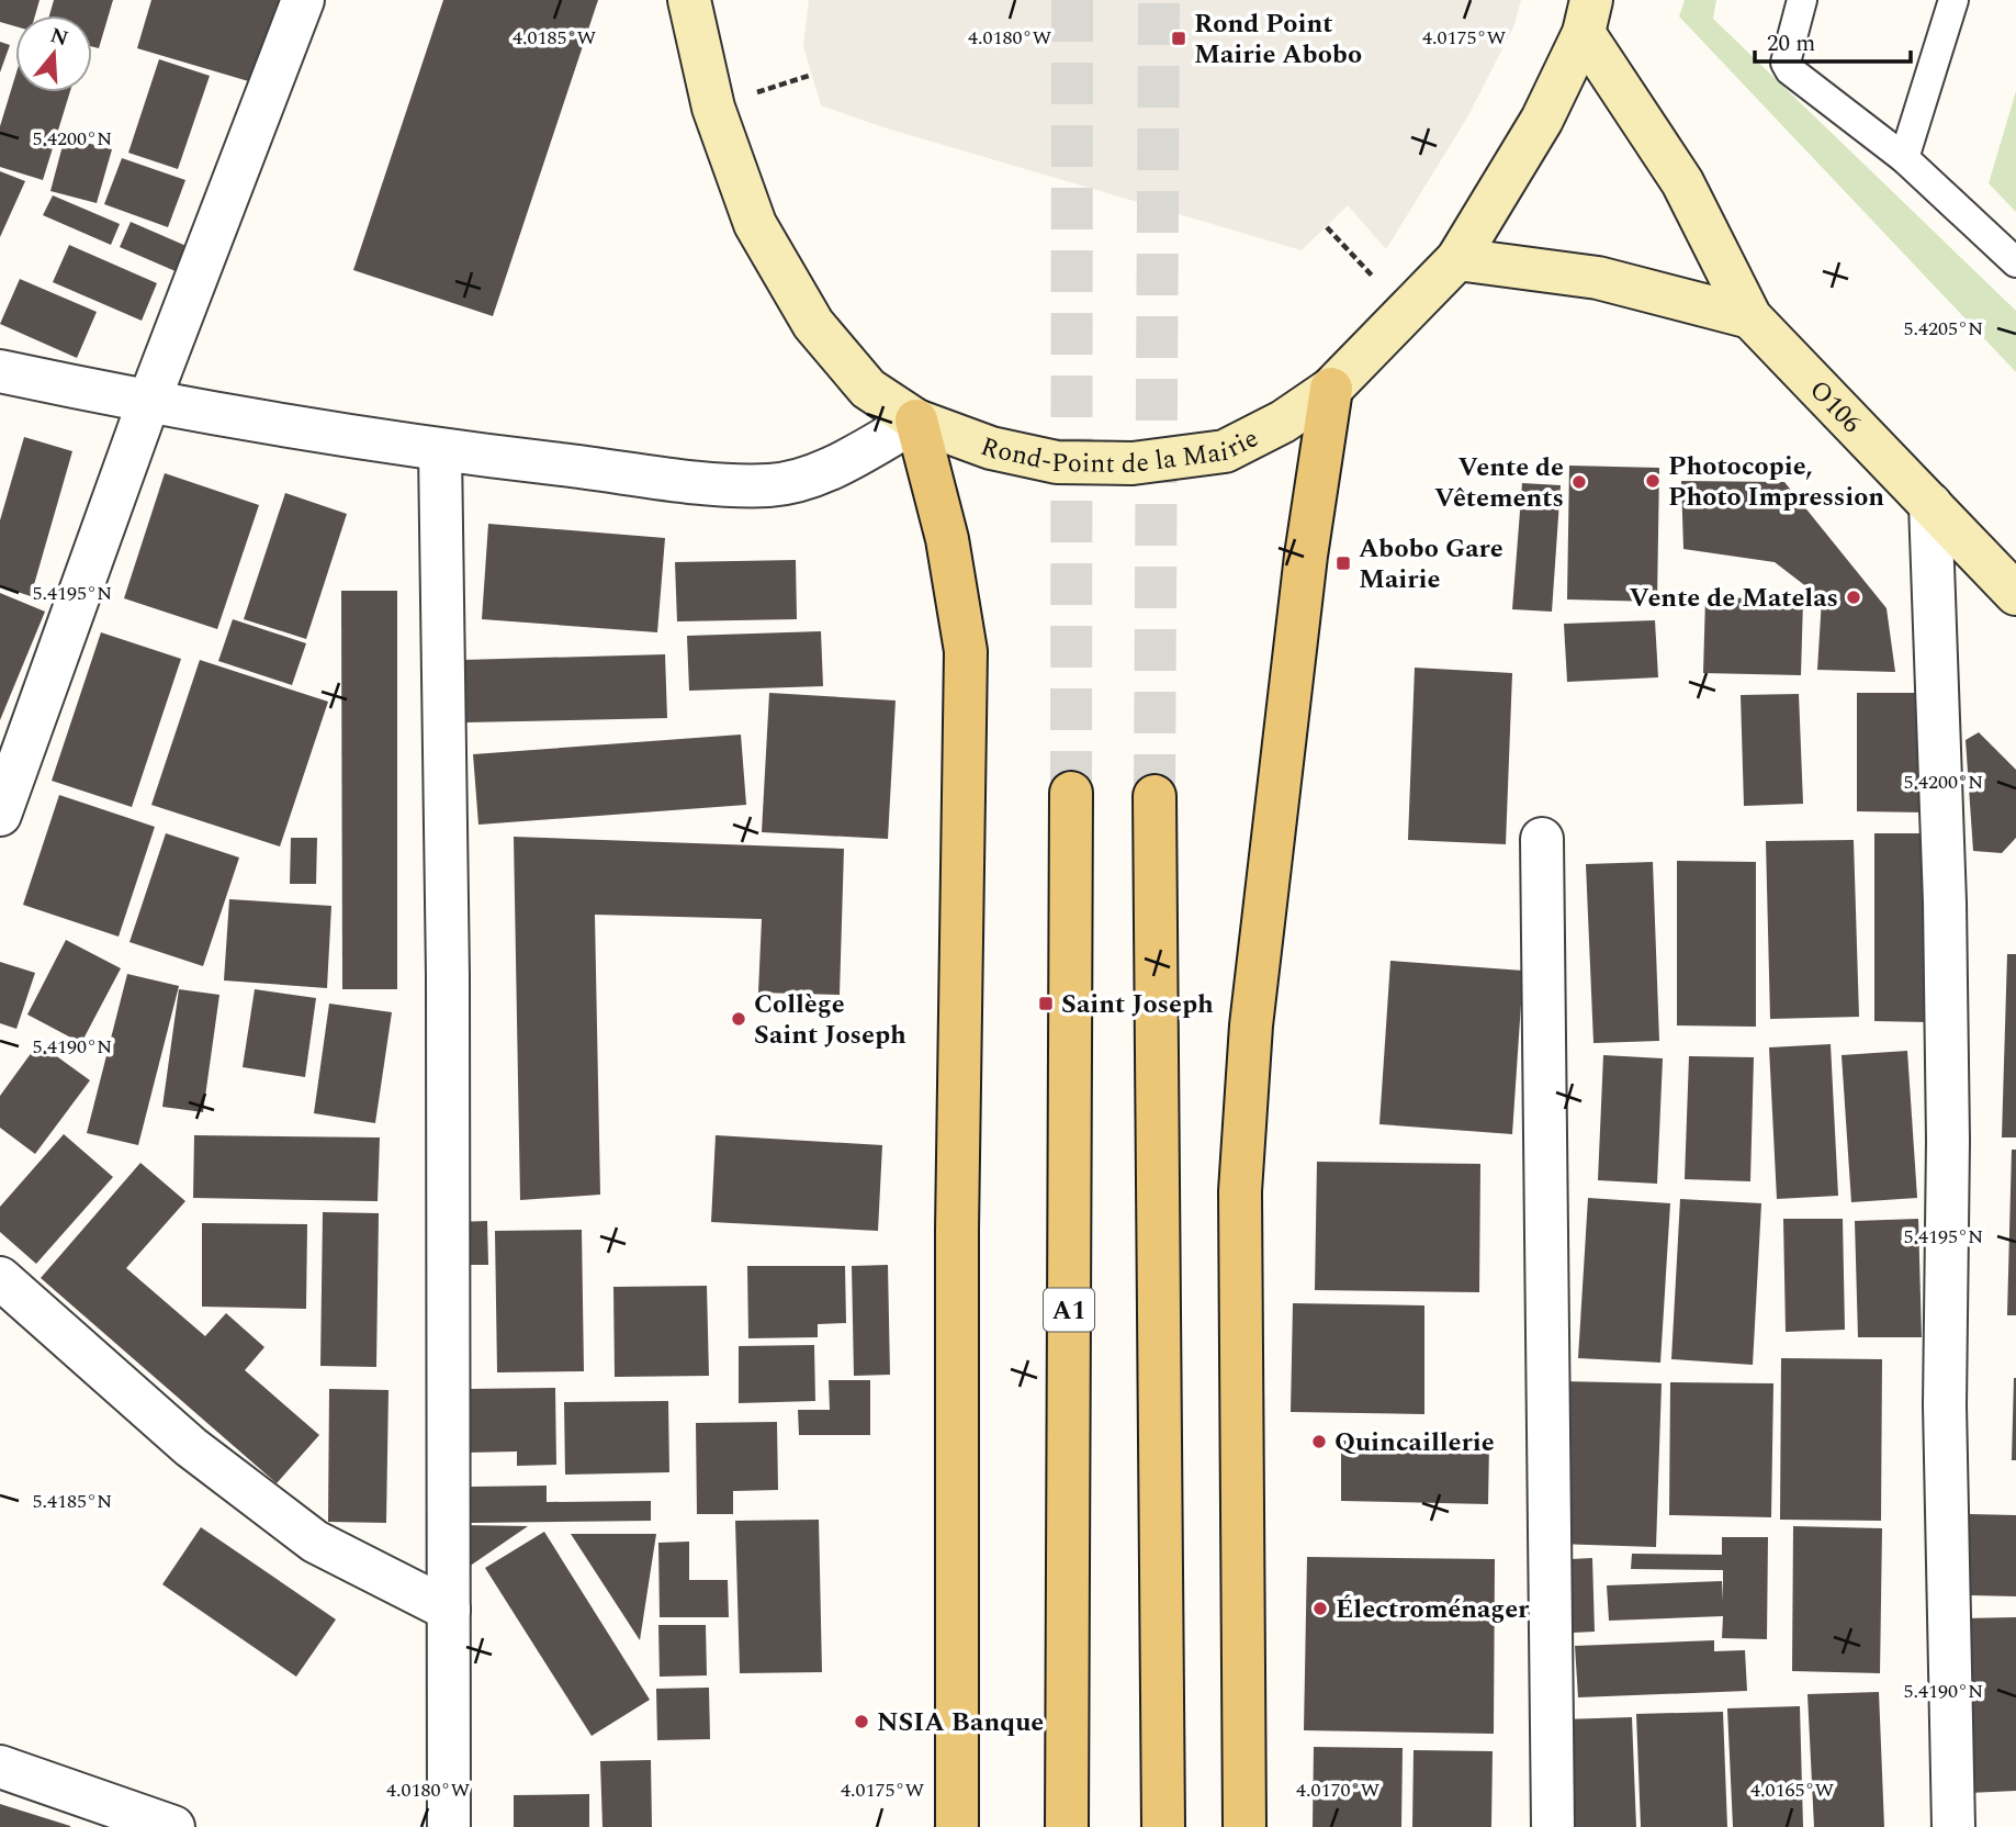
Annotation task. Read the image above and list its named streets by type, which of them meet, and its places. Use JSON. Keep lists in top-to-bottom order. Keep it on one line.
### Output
{"streets":{"main road":["O106","Rond-Point de la Mairie","A1"]},"crossings":[["O106","Rond-Point de la Mairie"]],"places":{"transit":["Rond Point Mairie Abobo","Abobo Gare Mairie","Saint Joseph"],"other":["Photocopie, Photo Impression","Vente de Vêtements","Vente de Matelas","Collège Saint Joseph","Quincaillerie","Électroménager","NSIA Banque"]},"scale_bar":"20 m","north":"top","coordinates":["4.0185°W","4.0180°W","4.0175°W","5.4200°N","5.4205°N","5.4195°N","5.4190°N","5.4185°N","4.0170°W","4.0165°W"]}
